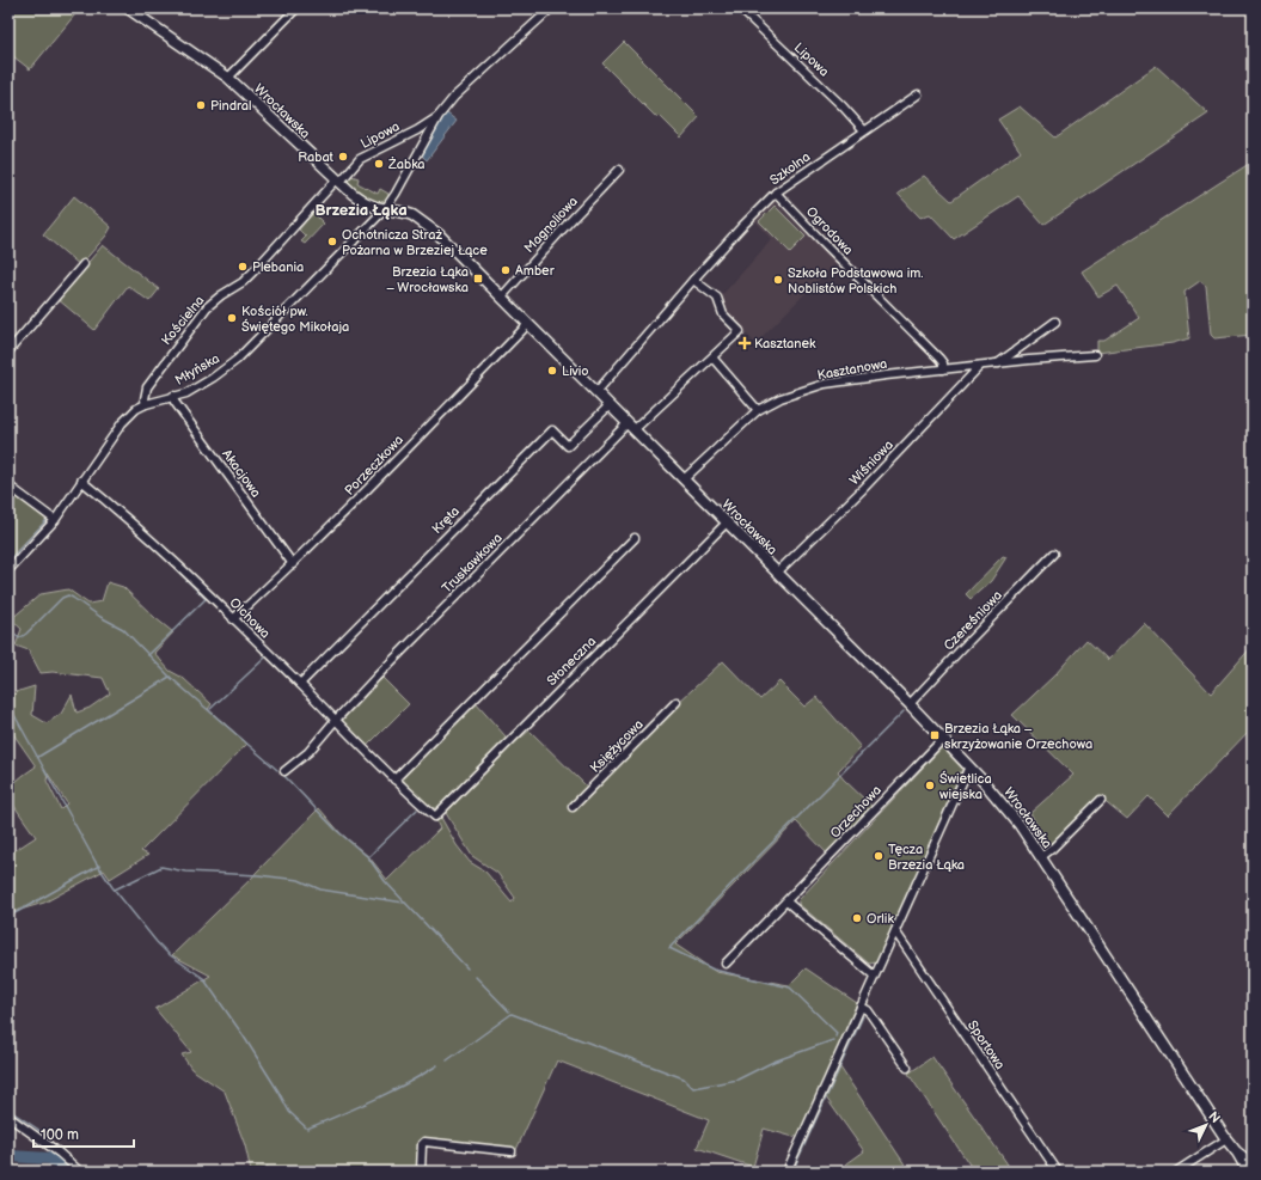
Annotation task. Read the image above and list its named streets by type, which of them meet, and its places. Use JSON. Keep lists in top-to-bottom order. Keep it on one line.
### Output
{"streets":{"street":["Lipowa","Wrocławska","Szkolna","Magnoliowa","Ogrodowa","Kościelna","Młyńska","Kasztanowa","Wiśniowa","Porzeczkowa","Akacjowa","Kręta","Truskawkowa","Olchowa","Czereśniowa","Słoneczna","Księżycowa","Orzechowa","Sportowa"]},"crossings":[["Lipowa","Wrocławska"],["Lipowa","Szkolna"],["Lipowa","Kościelna"],["Lipowa","Młyńska"],["Wrocławska","Szkolna"],["Wrocławska","Magnoliowa"],["Wrocławska","Kościelna"],["Wrocławska","Młyńska"],["Wrocławska","Kasztanowa"],["Wrocławska","Wiśniowa"],["Wrocławska","Porzeczkowa"],["Wrocławska","Kręta"],["Wrocławska","Truskawkowa"],["Wrocławska","Czereśniowa"],["Wrocławska","Słoneczna"],["Wrocławska","Orzechowa"],["Szkolna","Ogrodowa"],["Szkolna","Truskawkowa"],["Ogrodowa","Kasztanowa"],["Kościelna","Młyńska"],["Młyńska","Akacjowa"],["Młyńska","Olchowa"],["Kasztanowa","Wiśniowa"],["Porzeczkowa","Akacjowa"],["Porzeczkowa","Olchowa"],["Kręta","Olchowa"],["Truskawkowa","Olchowa"],["Olchowa","Słoneczna"]],"districts":["Brzezia Łąka"],"places":{"other":["Pindral","Rabat","Żabka","Ochotnicza Straż Pożarna w Brzeziej Łące","Plebania","Amber","Szkoła Podstawowa im. Noblistów Polskich","Kościół pw. Świętego Mikołaja","Livio","Świetlica wiejska","Tęcza Brzezia Łąka","Orlik"],"transit":["Brzezia Łąka – Wrocławska","Brzezia Łąka – skrzyżowanie Orzechowa"],"health":["Kasztanek"]},"scale_bar":"100 m","north":"top right"}
